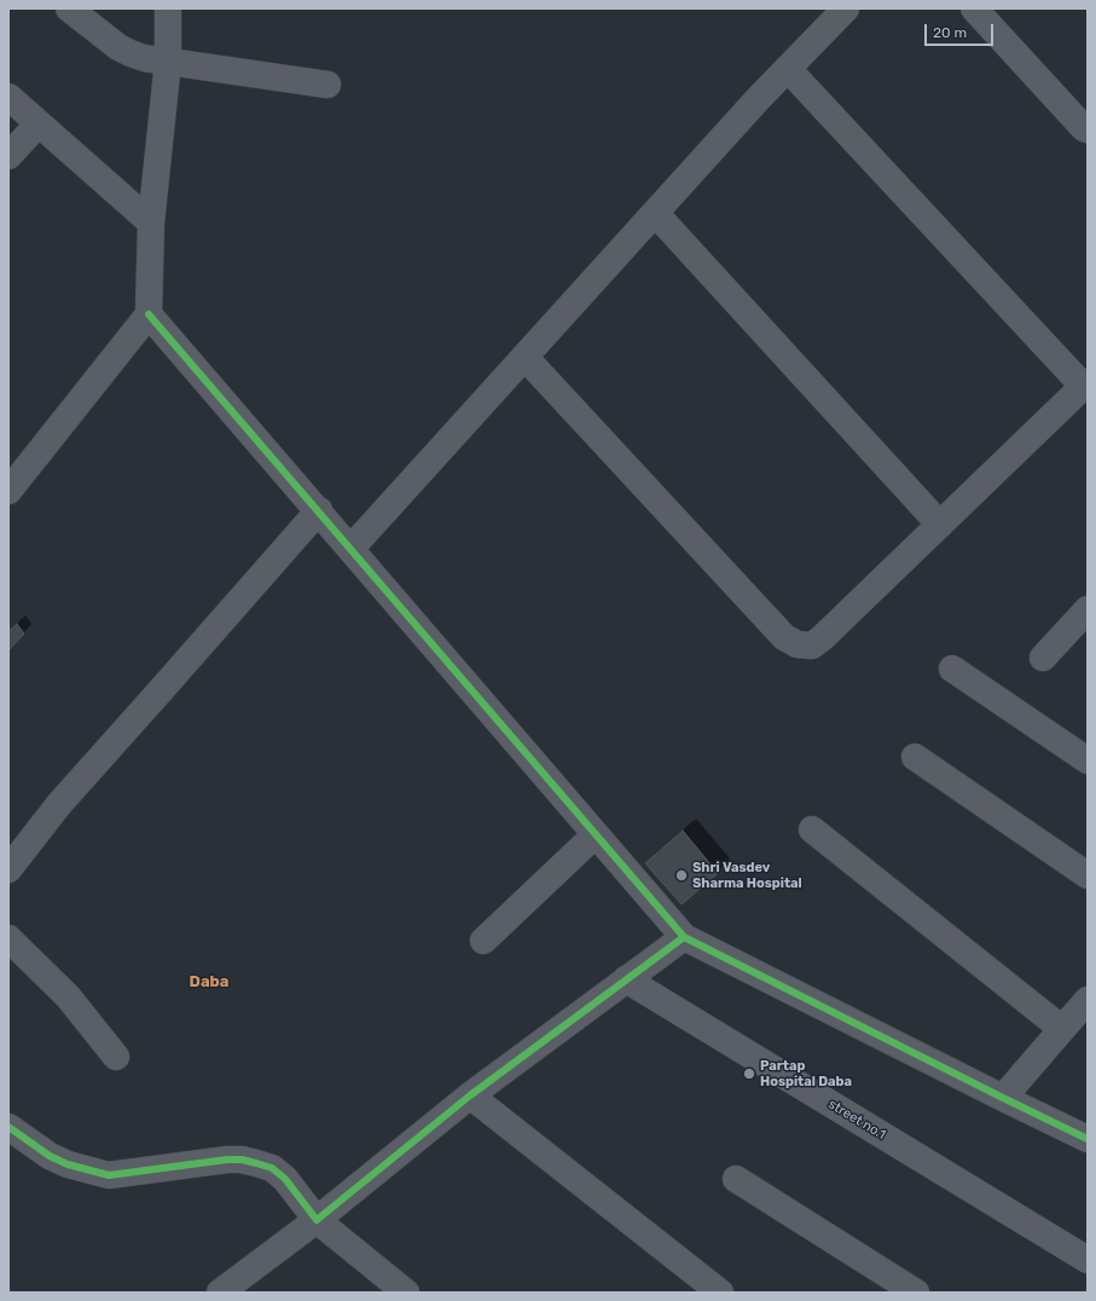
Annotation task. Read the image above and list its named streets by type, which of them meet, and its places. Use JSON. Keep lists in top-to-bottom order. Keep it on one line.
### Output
{"streets":{"street":["street no.1"]},"districts":["Daba"],"places":["Shri Vasdev Sharma Hospital","Partap Hospital Daba"],"scale_bar":"20 m"}
